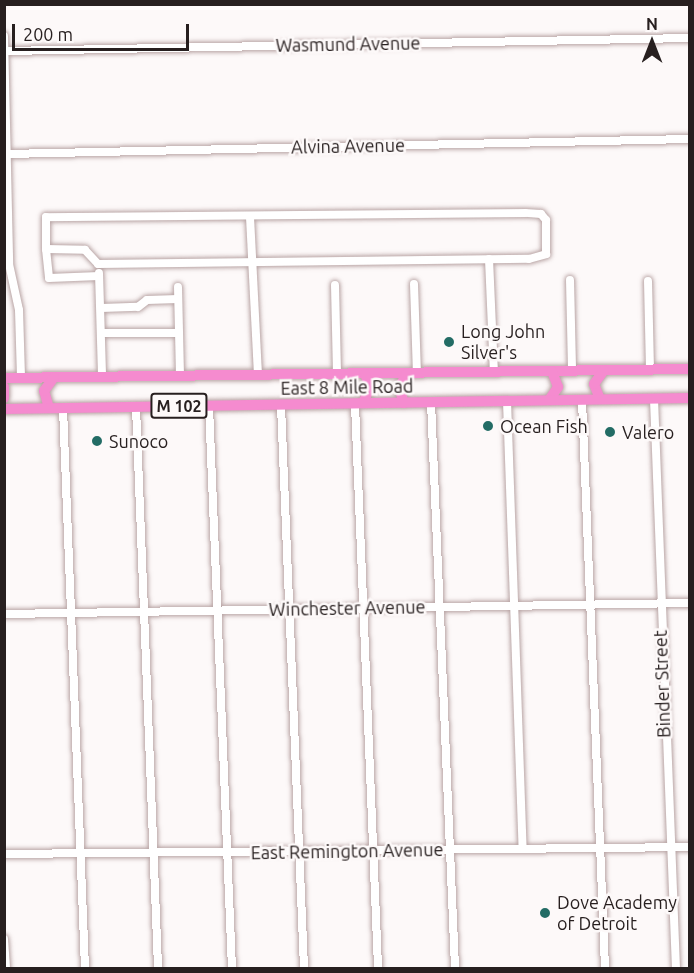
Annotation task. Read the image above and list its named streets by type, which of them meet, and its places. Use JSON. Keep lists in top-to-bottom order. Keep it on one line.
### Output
{"streets":{"highway":["East 8 Mile Road","M 102"],"street":["Wasmund Avenue","Alvina Avenue","Winchester Avenue","Binder Street","East Remington Avenue"]},"crossings":[["East 8 Mile Road","Binder Street"],["Winchester Avenue","Binder Street"],["Binder Street","East Remington Avenue"]],"places":["Long John Silver's","Ocean Fish","Valero","Sunoco","Dove Academy of Detroit"],"scale_bar":"200 m","north":"top"}
